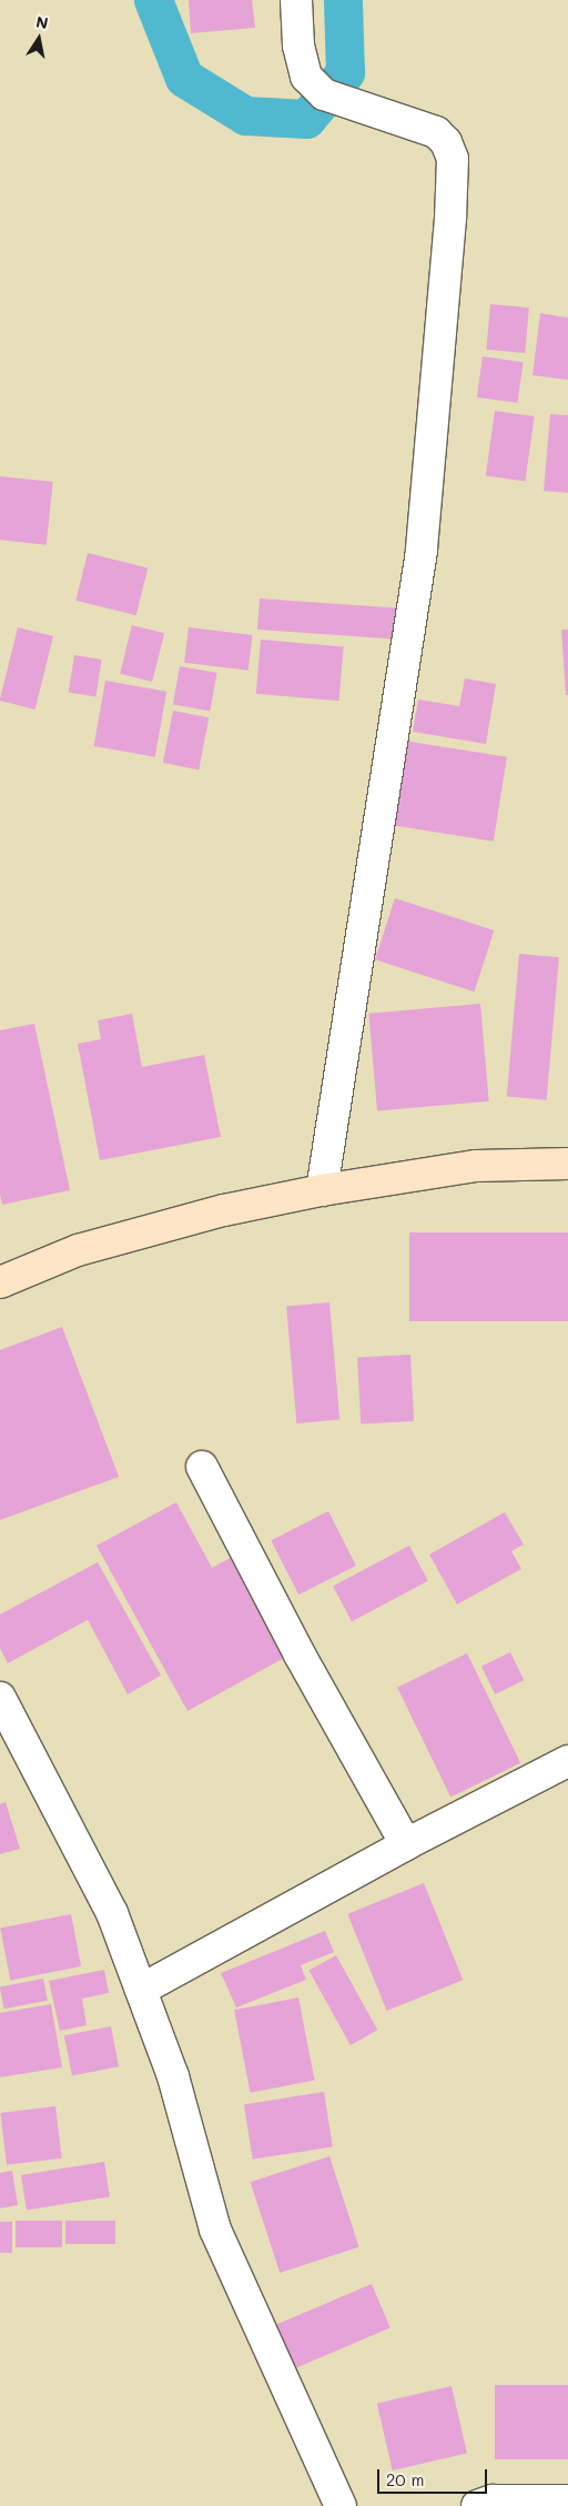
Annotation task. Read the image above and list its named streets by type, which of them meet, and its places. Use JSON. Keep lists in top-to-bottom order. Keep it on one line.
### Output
{"scale_bar":"20 m","north":"top"}
